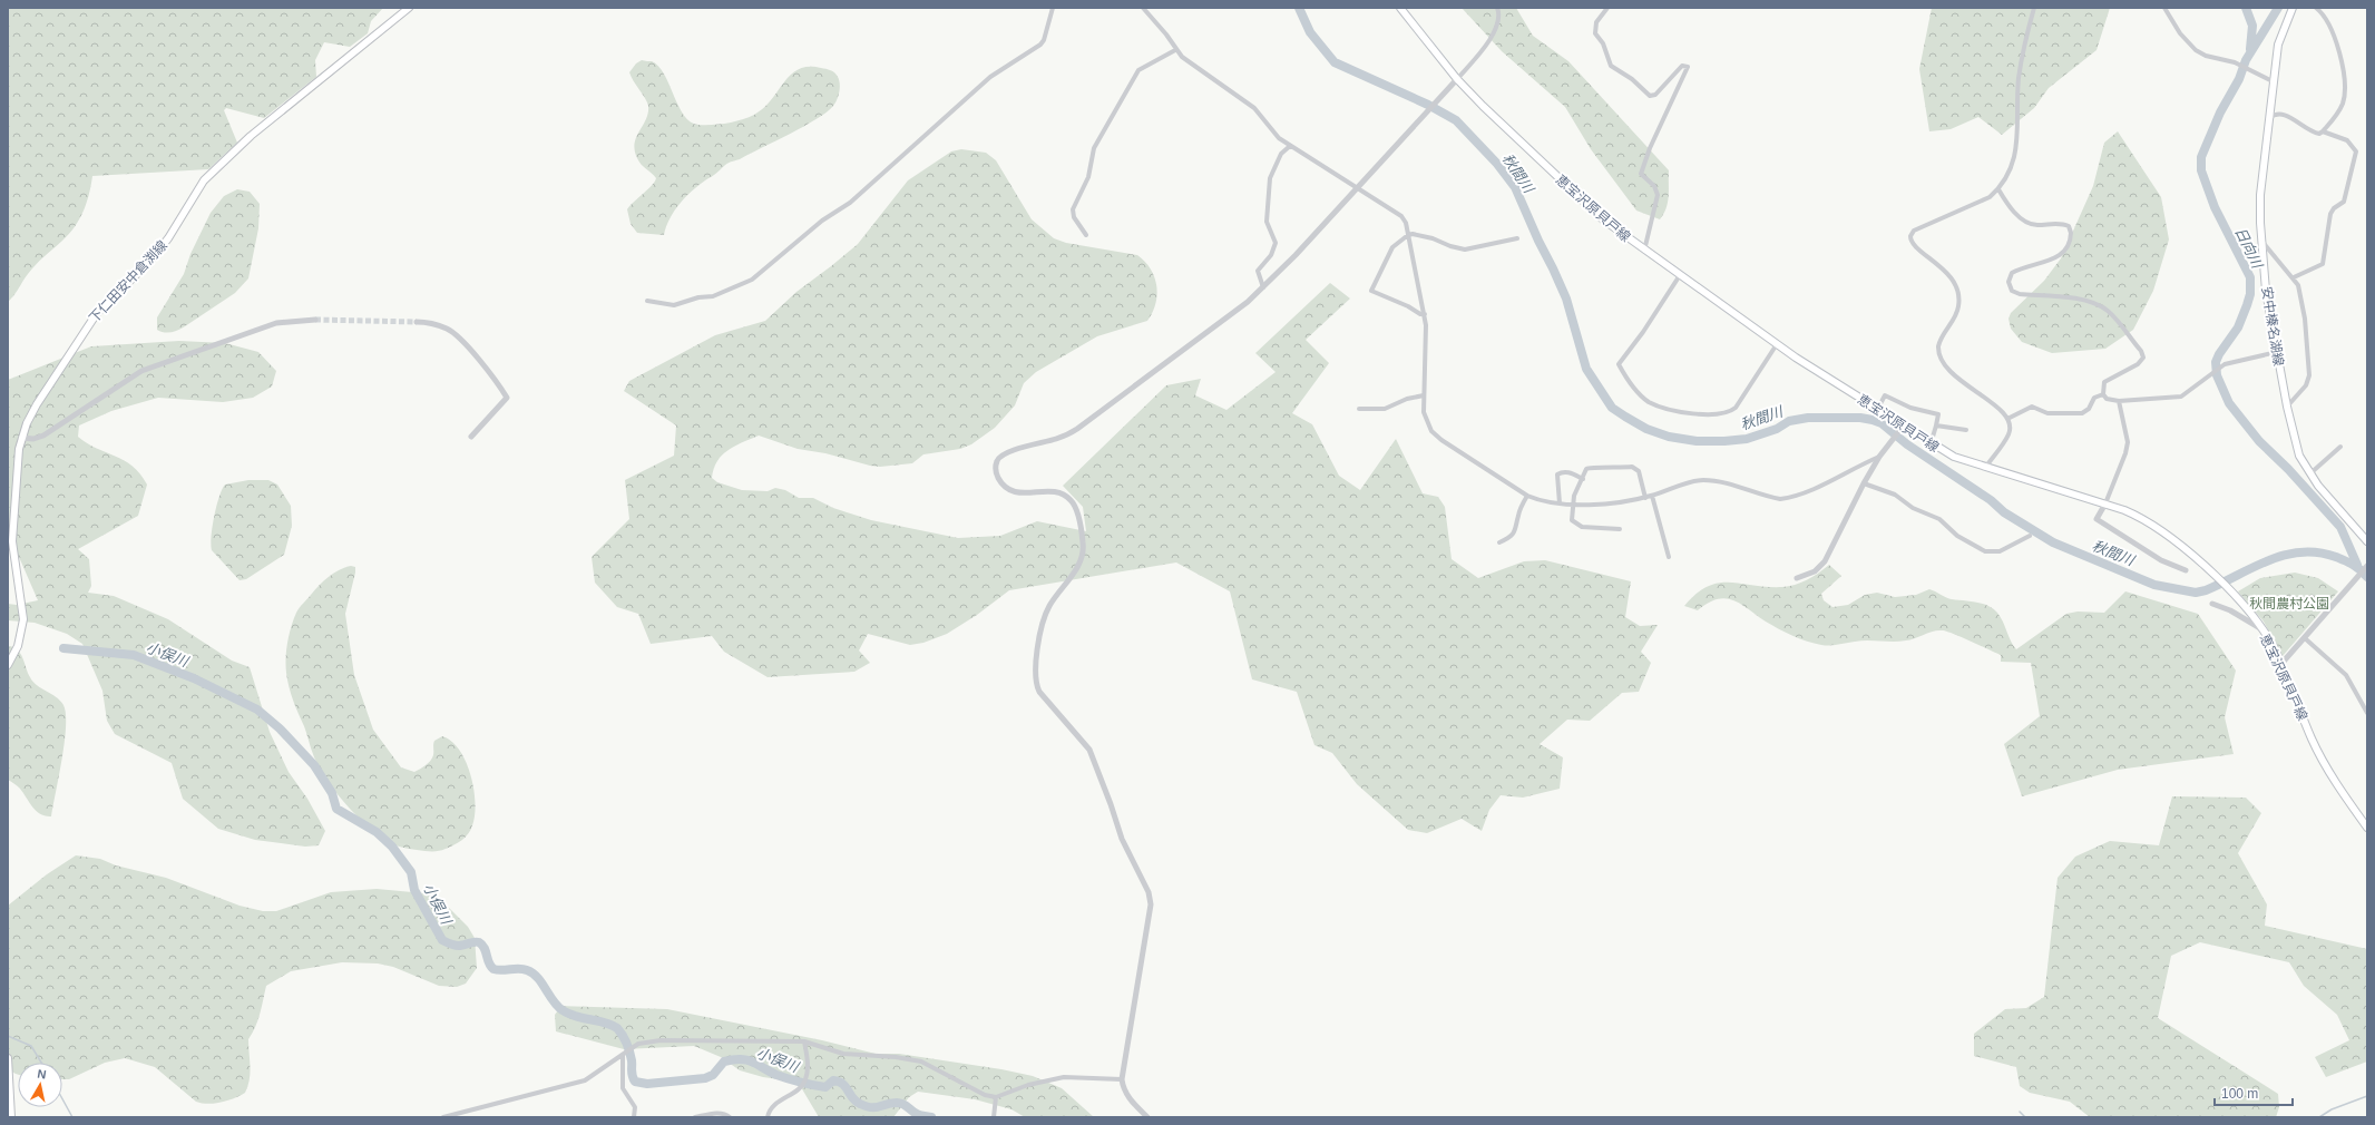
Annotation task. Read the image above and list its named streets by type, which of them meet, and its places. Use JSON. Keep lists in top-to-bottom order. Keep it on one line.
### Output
{"streets":{"main road":["恵宝沢原貝戸線","下仁田安中倉渕線","安中榛名湖線"]},"water":["秋間川","日向川","小俣川"],"parks":["秋間農村公園"],"scale_bar":"100 m","north":"top"}
